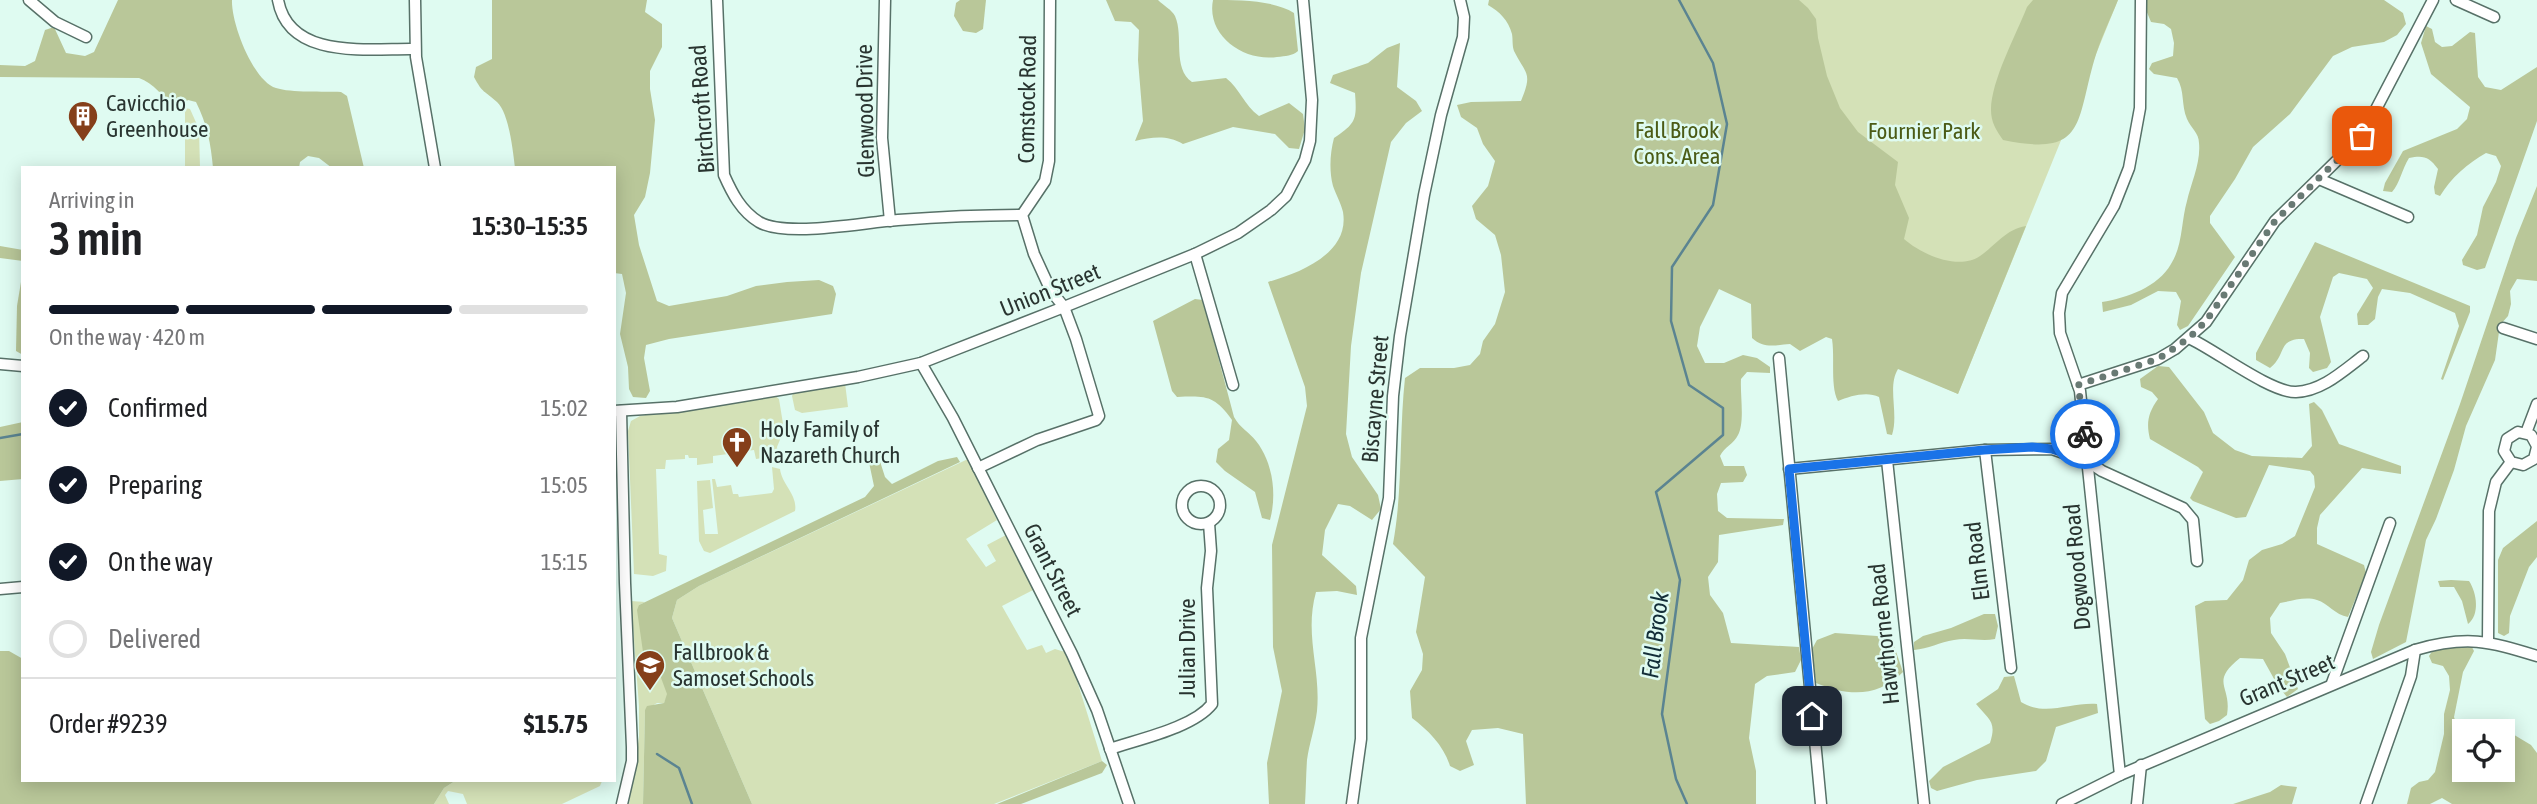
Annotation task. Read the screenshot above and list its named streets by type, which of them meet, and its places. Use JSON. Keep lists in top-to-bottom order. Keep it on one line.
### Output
{"streets":{"street":["Comstock Road","Birchcroft Road","Glenwood Drive","Union Street","Biscayne Street","Elm Road","Dogwood Road","Grant Street","Hawthorne Road","Julian Drive"]},"crossings":[["Birchcroft Road","Glenwood Drive"],["Union Street","Grant Street"],["Dogwood Road","Grant Street"],["Grant Street","Julian Drive"]],"water":["Fall Brook"],"parks":["Fall Brook Cons. Area","Fournier Park"],"places":{"building":["Cavicchio Greenhouse"],"church":["Holy Family of Nazareth Church"],"school or university":["Fallbrook & Samoset Schools"]},"page":{"heading":["3 min","Arriving in","15:30–15:35"],"panel":["Order #9239","$15.75"],"bar":"On the way · 420 m","list":[["Confirmed","15:02"],["Preparing","15:05"],["On the way","15:15"],"Delivered"]}}
